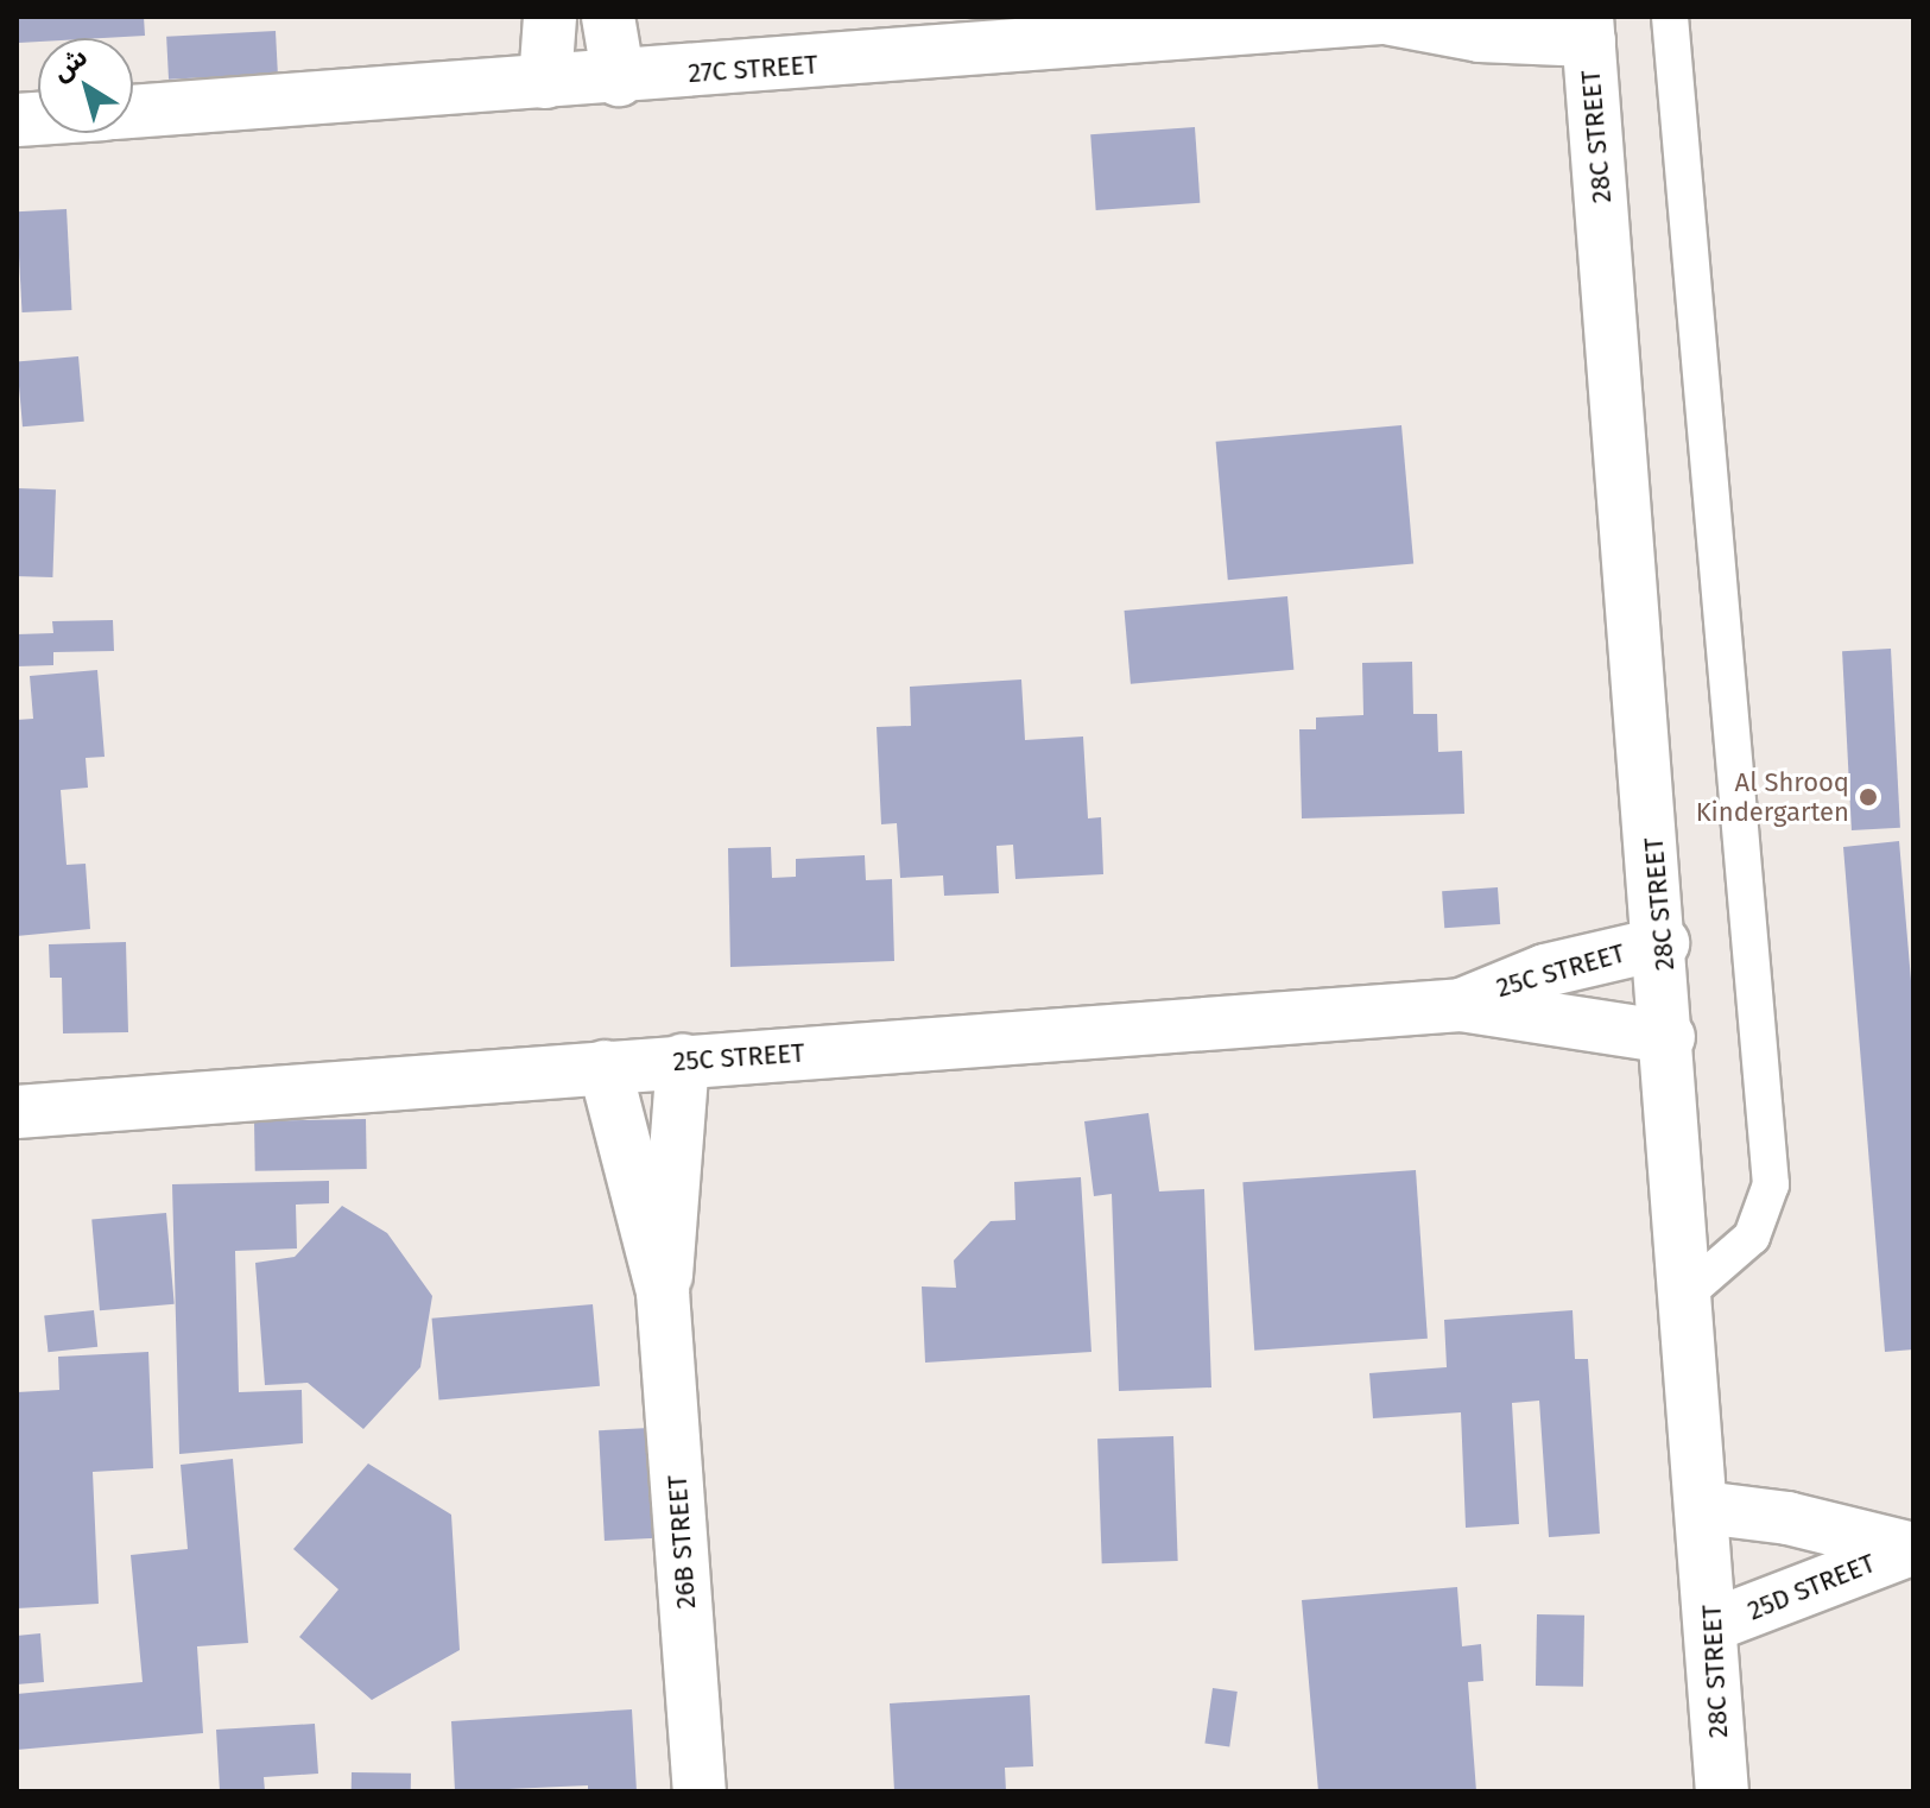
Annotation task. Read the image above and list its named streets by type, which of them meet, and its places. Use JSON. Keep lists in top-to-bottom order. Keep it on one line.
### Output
{"streets":{"street":["27C STREET","28C STREET","25C STREET","26B STREET","25D STREET"]},"crossings":[["27C STREET","28C STREET"],["28C STREET","25C STREET"],["28C STREET","25D STREET"],["25C STREET","26B STREET"]],"places":["Al Shrooq Kindergarten"],"north":"top left"}
